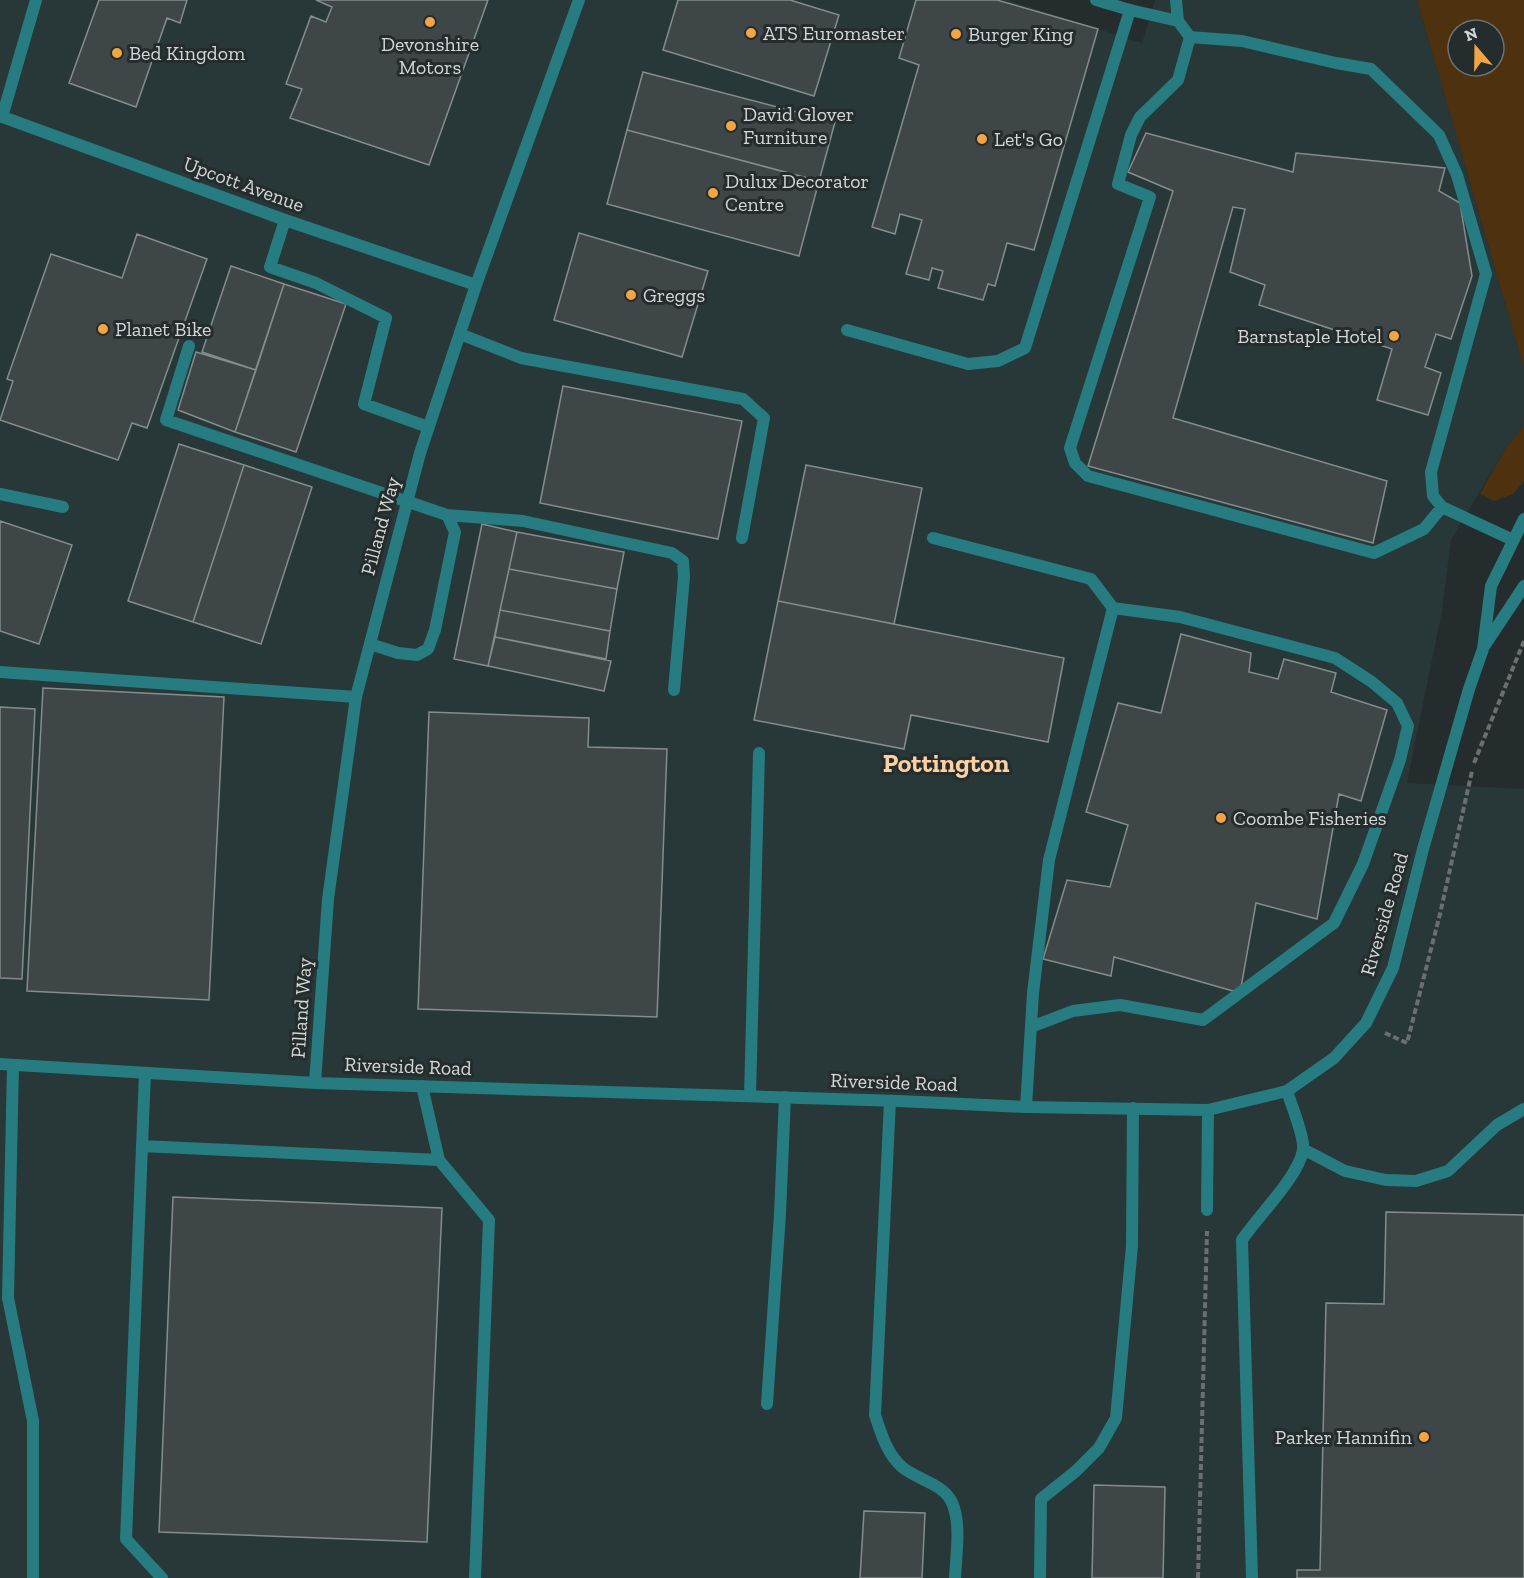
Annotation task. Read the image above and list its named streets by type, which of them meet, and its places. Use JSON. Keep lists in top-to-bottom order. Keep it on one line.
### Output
{"streets":{"street":["Upcott Avenue","Pilland Way","Riverside Road"]},"crossings":[["Upcott Avenue","Pilland Way"],["Pilland Way","Riverside Road"]],"districts":["Pottington"],"places":["Devonshire Motors","ATS Euromaster","Burger King","Bed Kingdom","David Glover Furniture","Let's Go","Dulux Decorator Centre","Greggs","Planet Bike","Barnstaple Hotel","Coombe Fisheries","Parker Hannifin"],"north":"top"}
